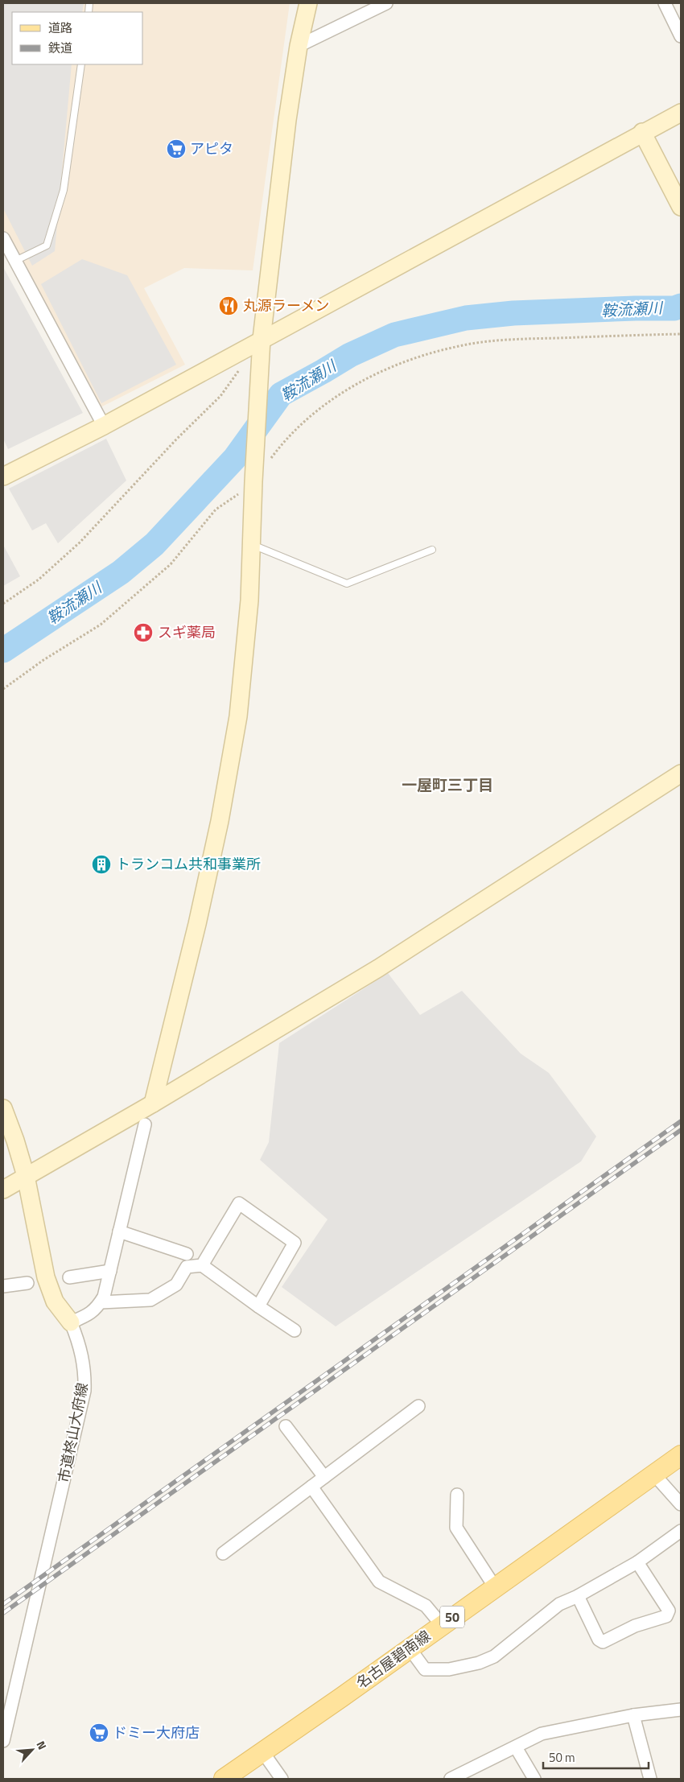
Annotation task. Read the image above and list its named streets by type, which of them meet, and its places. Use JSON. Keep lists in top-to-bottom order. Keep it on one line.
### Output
{"streets":{"main road":["50","名古屋碧南線"],"street":["市道柊山大府線"]},"districts":["一屋町三丁目"],"water":["鞍流瀬川"],"places":{"supermarket":["アピタ","ドミー大府店"],"restaurant":["丸源ラーメン"],"pharmacy":["スギ薬局"],"building":["トランコム共和事業所"]},"legend":["道路","鉄道"],"scale_bar":"50 m","north":"top right"}
